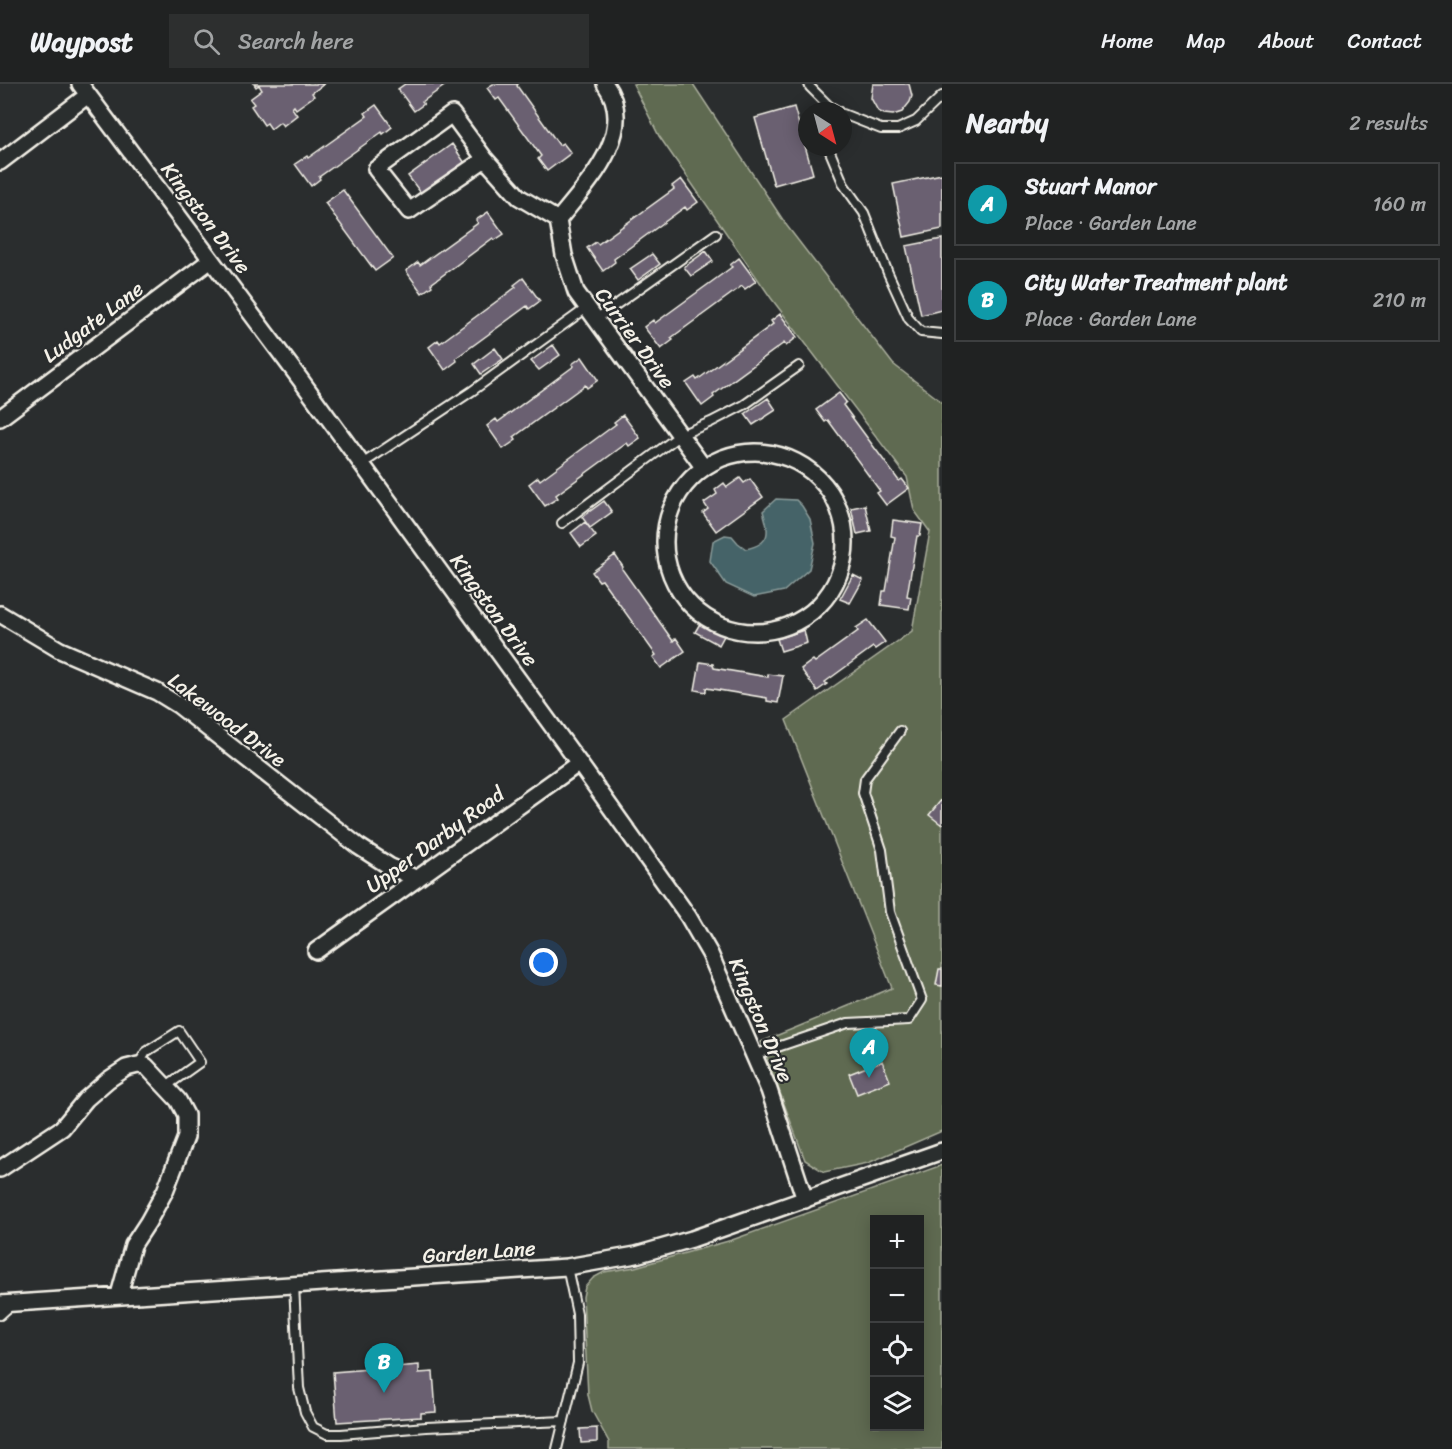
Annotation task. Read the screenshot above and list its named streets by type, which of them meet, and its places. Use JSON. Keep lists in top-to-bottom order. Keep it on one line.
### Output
{"streets":{"street":["Kingston Drive","Ludgate Lane","Currier Drive","Lakewood Drive","Upper Darby Road","Garden Lane"]},"crossings":[["Kingston Drive","Ludgate Lane"],["Kingston Drive","Upper Darby Road"],["Kingston Drive","Garden Lane"],["Lakewood Drive","Upper Darby Road"]],"north":"bottom right","page":{"header":"Waypost","search":"Search here","nav":["Home","Map","About","Contact"],"heading":["Nearby","2 results"],"list":[{"mark":"A","name":"Stuart Manor","note":"Place · Garden Lane","value":"160 m"},{"mark":"B","name":"City Water Treatment plant","note":"Place · Garden Lane","value":"210 m"}],"pins":["A","B"],"map_buttons":["+","−"]}}
